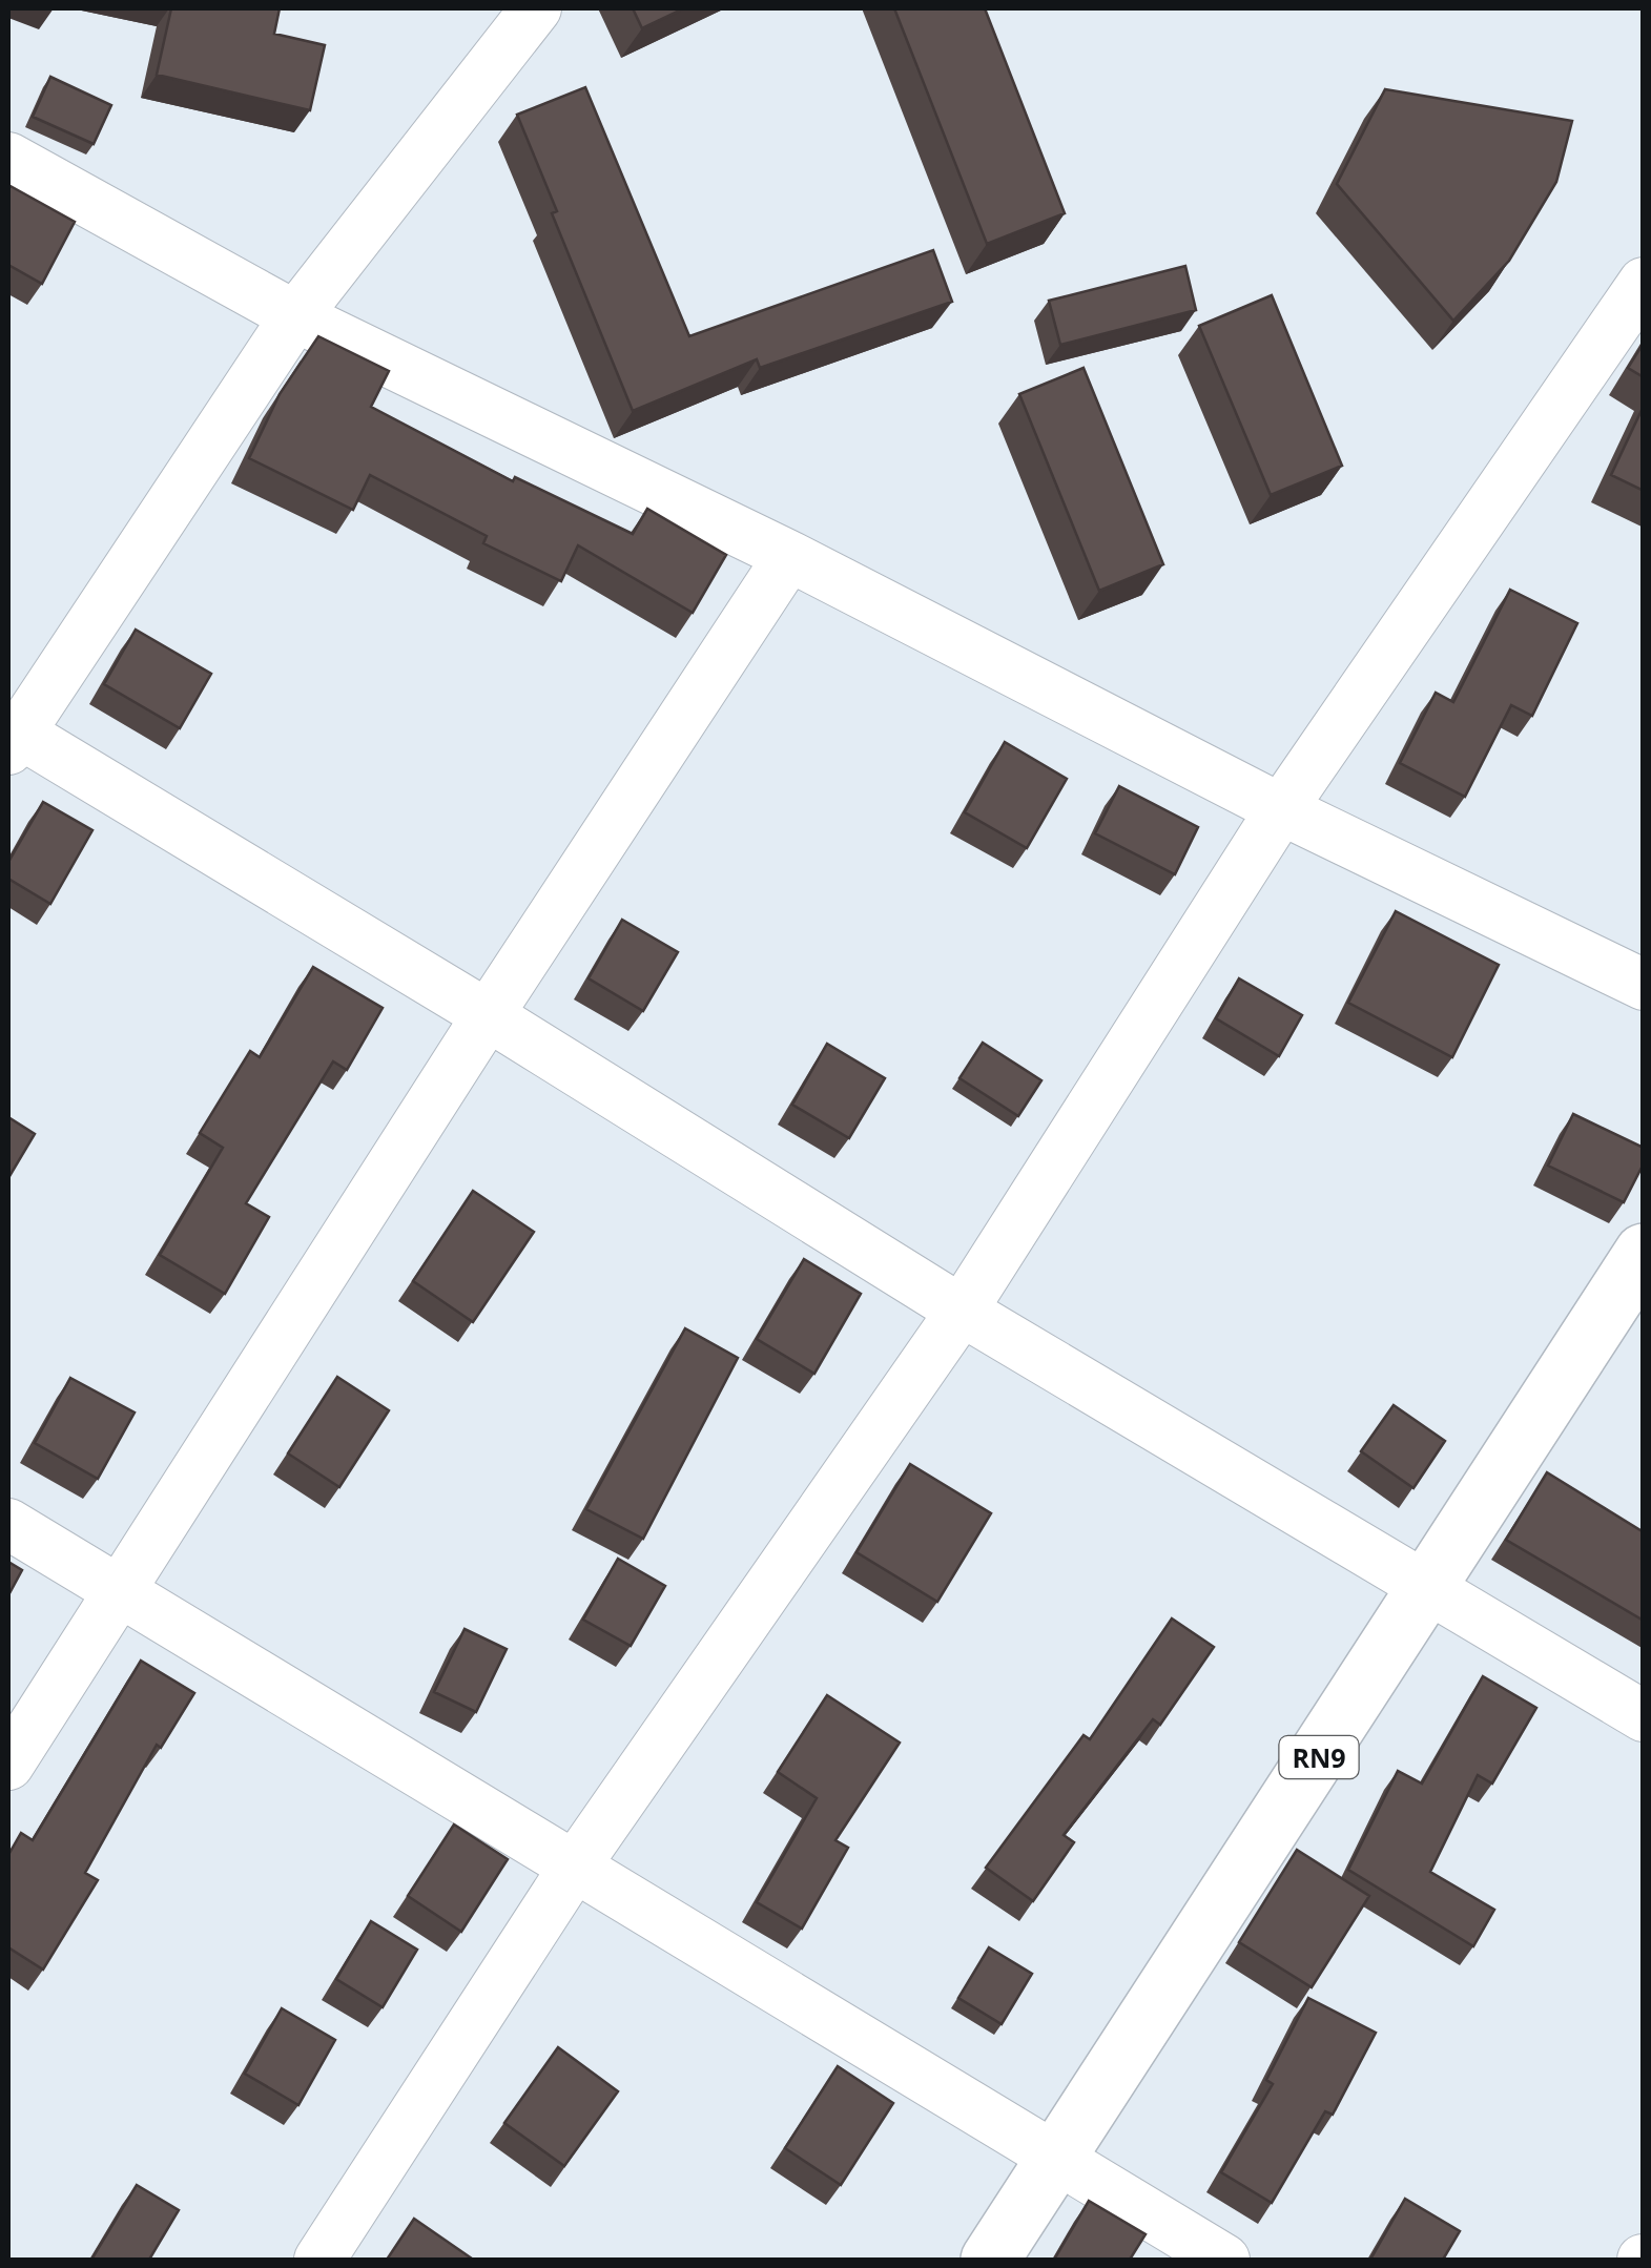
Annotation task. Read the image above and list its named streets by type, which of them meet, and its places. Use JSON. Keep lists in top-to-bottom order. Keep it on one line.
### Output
{"streets":{"main road":["RN9"]}}
